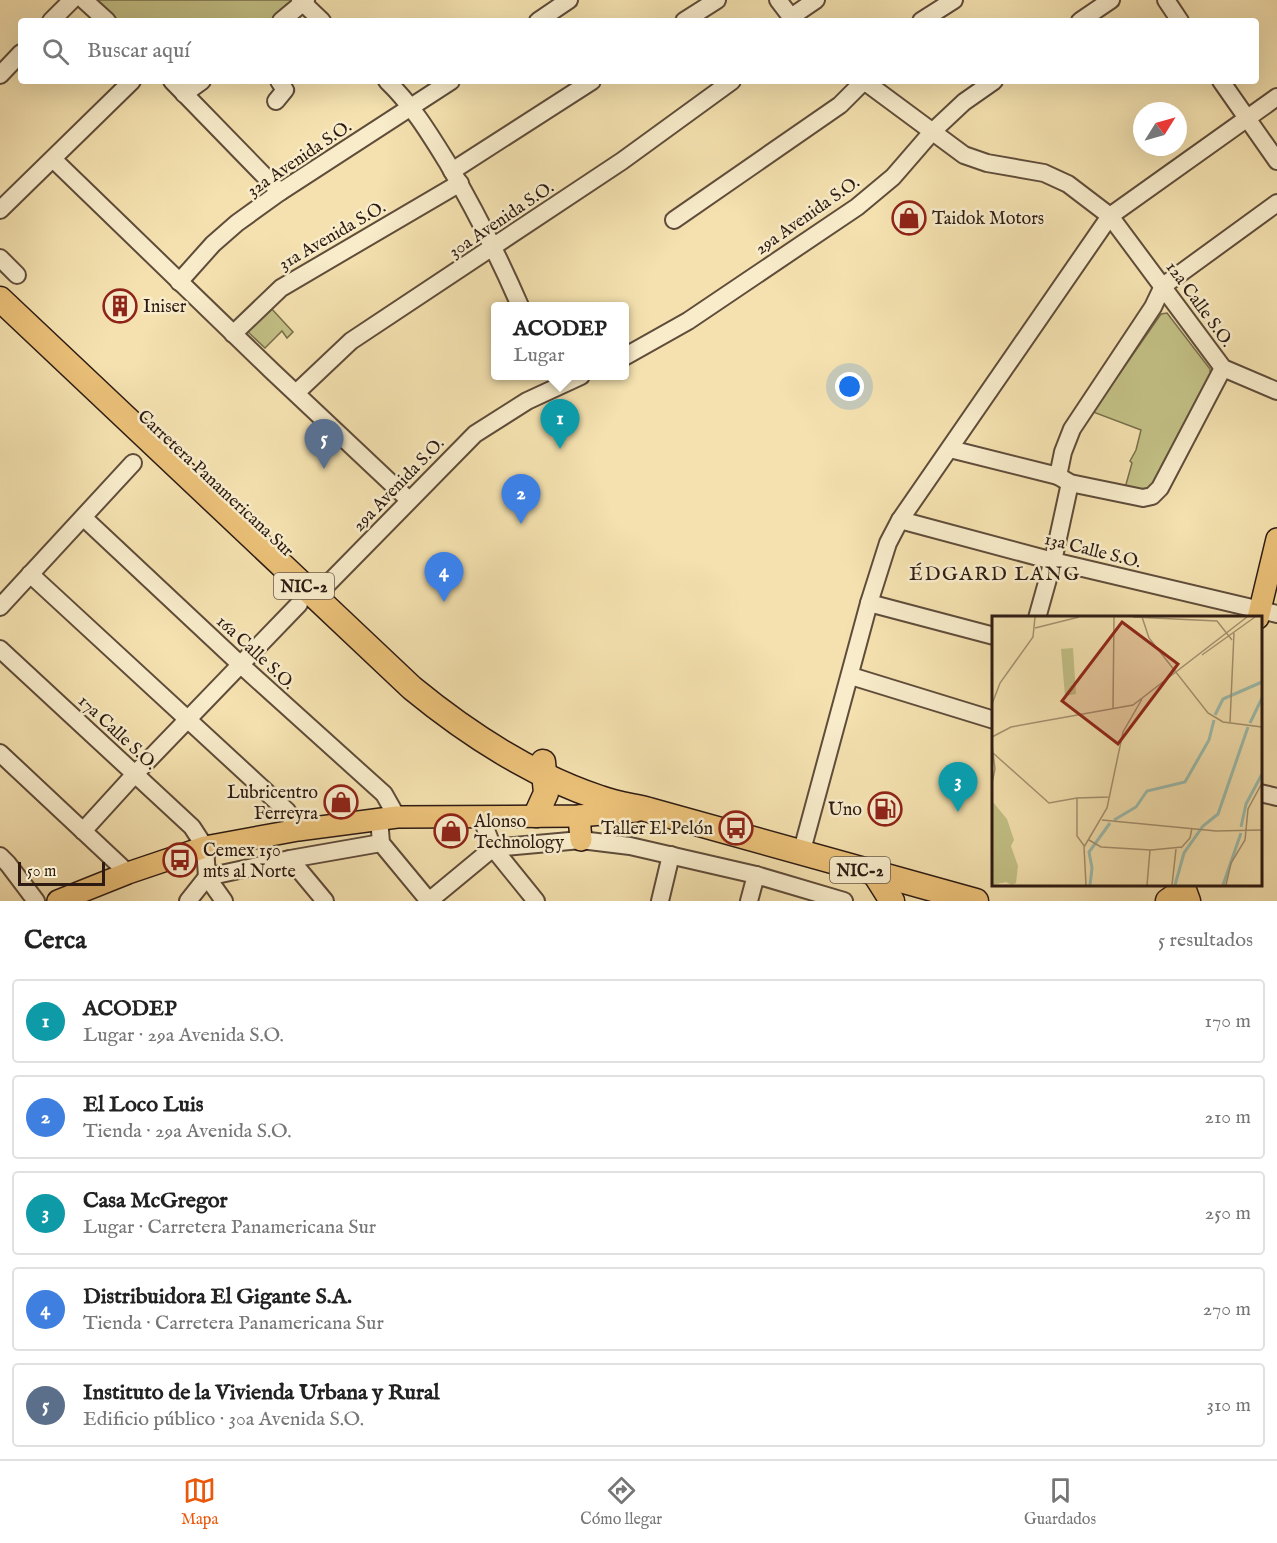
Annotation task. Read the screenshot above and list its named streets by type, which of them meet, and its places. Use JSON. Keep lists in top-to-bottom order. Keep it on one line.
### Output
{"streets":{"highway":["Carretera Panamericana Sur","NIC-2"],"street":["32a Avenida S.O.","29a Avenida S.O.","30a Avenida S.O.","31a Avenida S.O.","12a Calle S.O.","13a Calle S.O.","16a Calle S.O.","17a Calle S.O."]},"crossings":[["29a Avenida S.O.","12a Calle S.O."],["29a Avenida S.O.","Carretera Panamericana Sur"],["29a Avenida S.O.","16a Calle S.O."],["29a Avenida S.O.","17a Calle S.O."]],"districts":["ÉDGARD LANG"],"places":{"shop":["Taidok Motors","Lubricentro Ferreyra","Alonso Technology"],"building":["Iniser"],"fuel station":["Uno"],"bus stop":["Taller El Pelón","Cemex 150 mts al Norte"]},"scale_bar":"50 m","north":"top right","page":{"search":"Buscar aquí","popup":["ACODEP","Lugar"],"pins":["1","5","2","4","3"],"scale":"50 m","heading":["Cerca","5 resultados"],"list":[{"mark":"1","name":"ACODEP","note":"Lugar · 29a Avenida S.O.","value":"170 m"},{"mark":"2","name":"El Loco Luis","note":"Tienda · 29a Avenida S.O.","value":"210 m"},{"mark":"3","name":"Casa McGregor","note":"Lugar · Carretera Panamericana Sur","value":"250 m"},{"mark":"4","name":"Distribuidora El Gigante S.A.","note":"Tienda · Carretera Panamericana Sur","value":"270 m"},{"mark":"5","name":"Instituto de la Vivienda Urbana y Rural","note":"Edificio público · 30a Avenida S.O.","value":"310 m"}],"nav":["Mapa","Cómo llegar","Guardados"]}}
